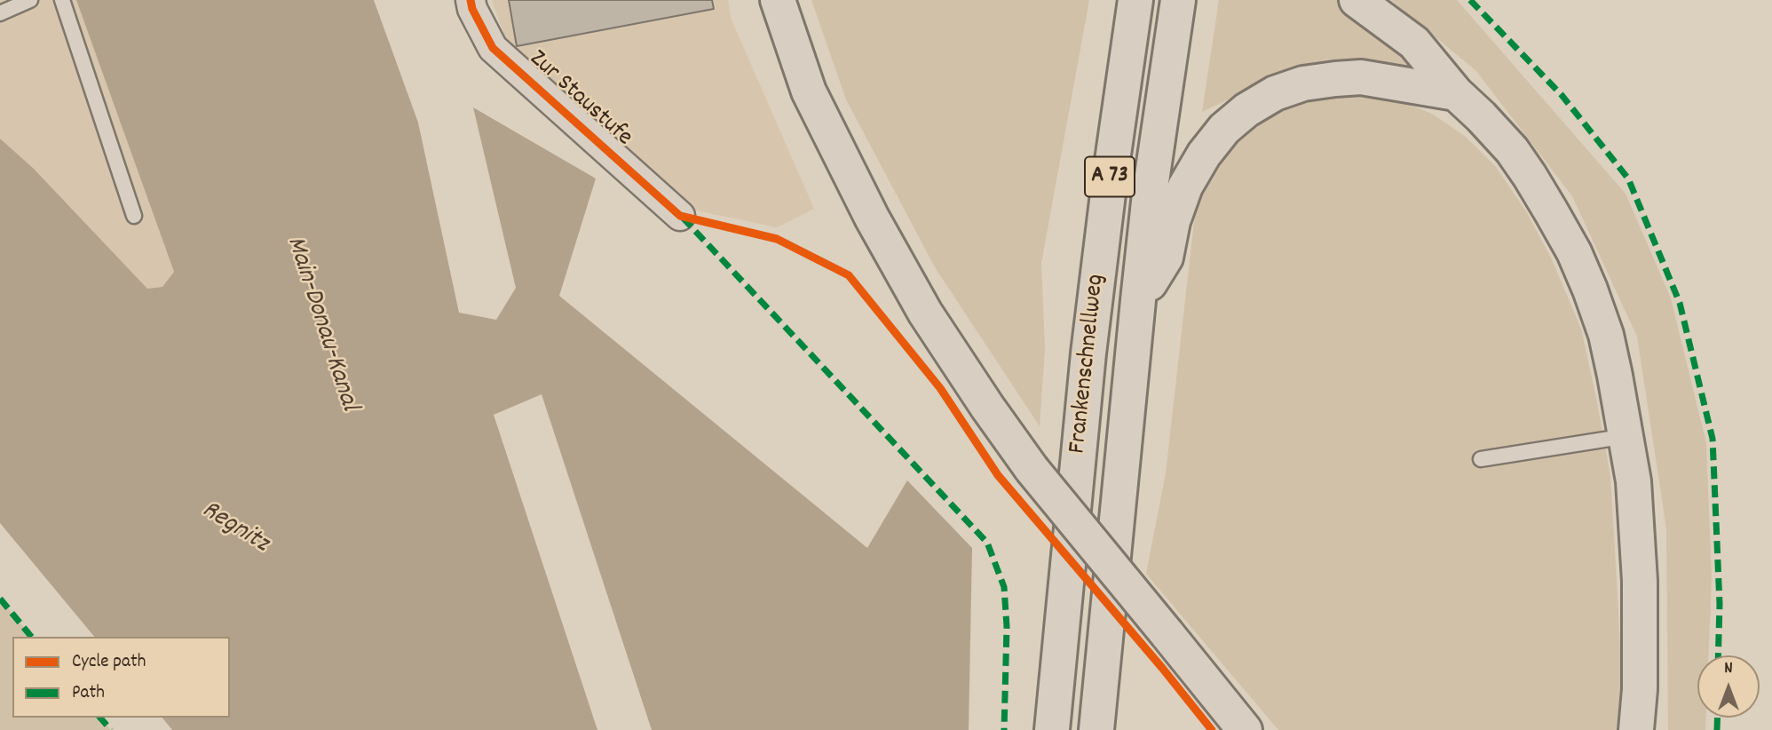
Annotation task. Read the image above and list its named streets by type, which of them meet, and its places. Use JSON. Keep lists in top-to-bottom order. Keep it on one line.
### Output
{"streets":{"main road":["A 73","Frankenschnellweg"],"street":["Zur Staustufe"]},"water":["Main-Donau-Kanal","Regnitz"],"legend":["Cycle path","Path"],"north":"top"}
